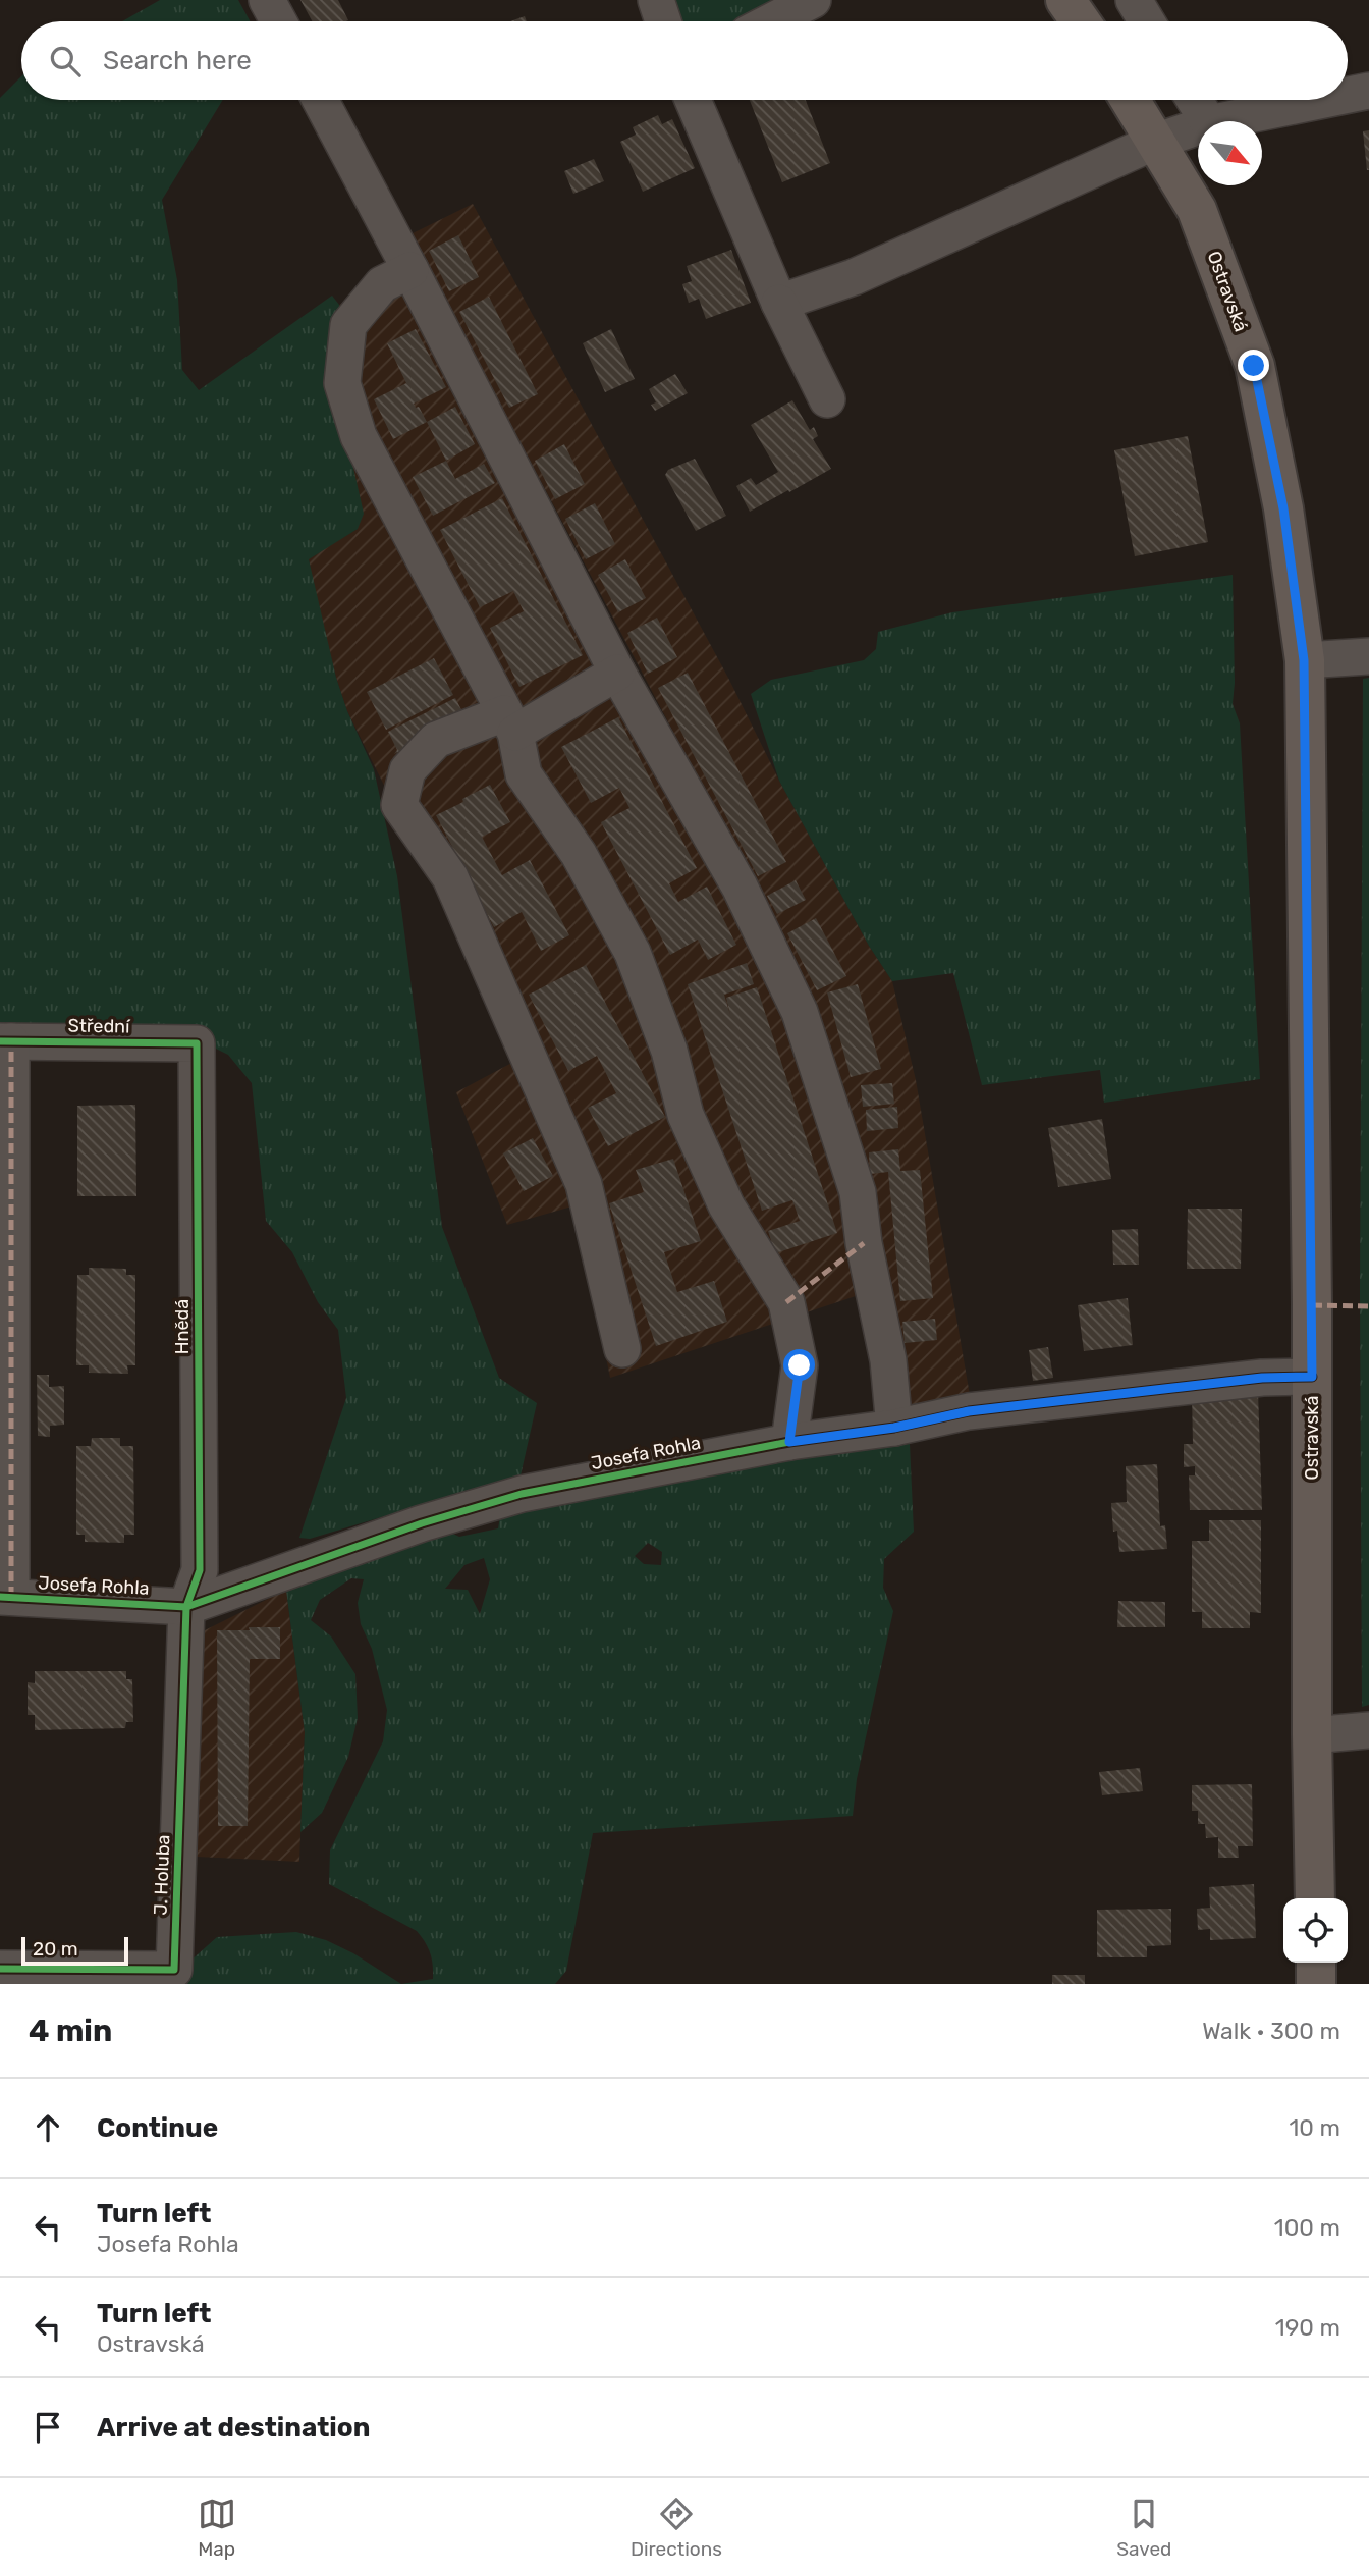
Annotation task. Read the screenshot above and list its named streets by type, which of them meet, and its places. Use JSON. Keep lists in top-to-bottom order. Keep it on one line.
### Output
{"streets":{"main road":["Ostravská"],"street":["Střední","Hnědá","Josefa Rohla","J. Holuba"]},"crossings":[["Ostravská","Josefa Rohla"],["Střední","Hnědá"],["Hnědá","Josefa Rohla"],["Hnědá","J. Holuba"],["Josefa Rohla","J. Holuba"]],"scale_bar":"20 m","north":"bottom right","page":{"search":"Search here","scale":"20 m","heading":["4 min","Walk · 300 m"],"list":[["Continue","10 m"],["Turn left","Josefa Rohla","100 m"],["Turn left","Ostravská","190 m"],"Arrive at destination"],"nav":["Map","Directions","Saved"]}}
